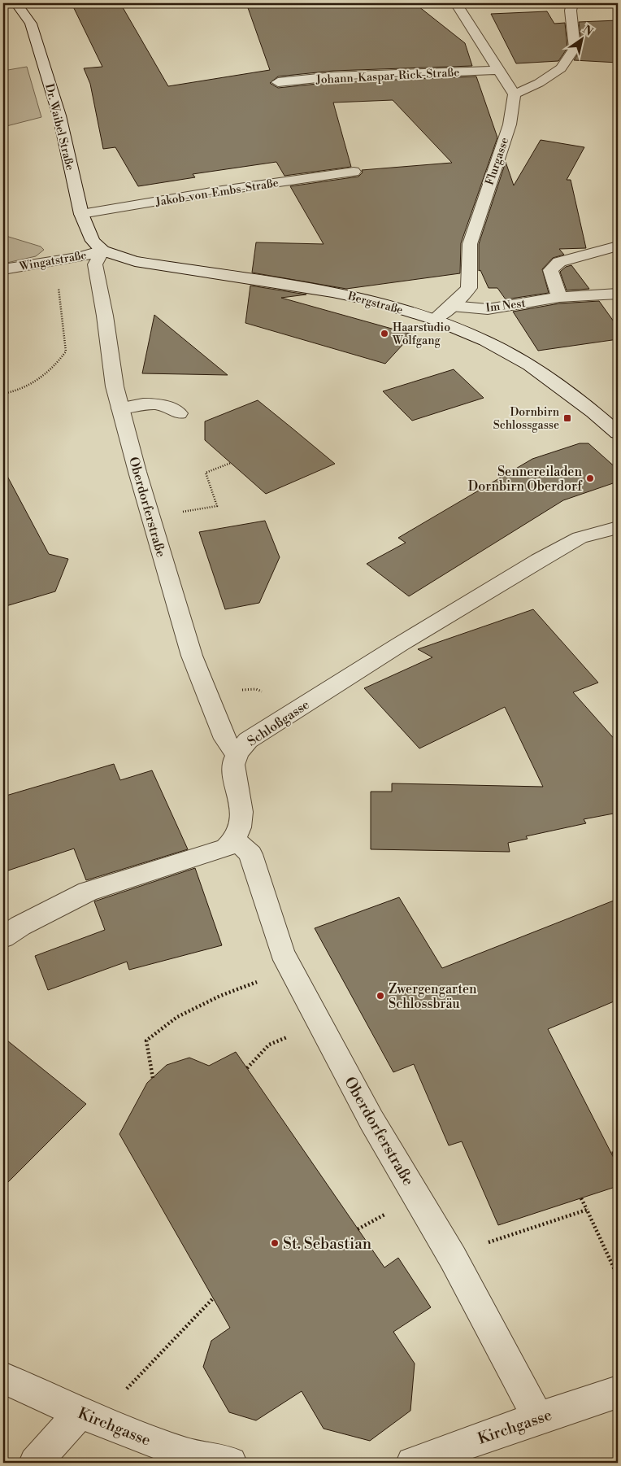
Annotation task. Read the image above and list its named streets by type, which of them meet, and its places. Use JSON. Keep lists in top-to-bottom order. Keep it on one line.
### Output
{"streets":{"street":["Johann-Kaspar-Rick-Straße","Dr. Waibel Straße","Flurgasse","Jakob-von-Embs-Straße","Wingatstraße","Bergstraße","Im Nest","Oberdorferstraße","Schloßgasse","Kirchgasse"]},"crossings":[["Dr. Waibel Straße","Jakob-von-Embs-Straße"],["Dr. Waibel Straße","Wingatstraße"],["Dr. Waibel Straße","Bergstraße"],["Dr. Waibel Straße","Oberdorferstraße"],["Flurgasse","Bergstraße"],["Flurgasse","Im Nest"],["Wingatstraße","Bergstraße"],["Wingatstraße","Oberdorferstraße"],["Bergstraße","Oberdorferstraße"],["Oberdorferstraße","Schloßgasse"],["Oberdorferstraße","Kirchgasse"]],"places":{"other":["Haarstudio Wolfgang","Sennereiladen Dornbirn Oberdorf","Zwergengarten Schlossbräu","St. Sebastian"],"transit":["Dornbirn Schlossgasse"]},"north":"top right"}
